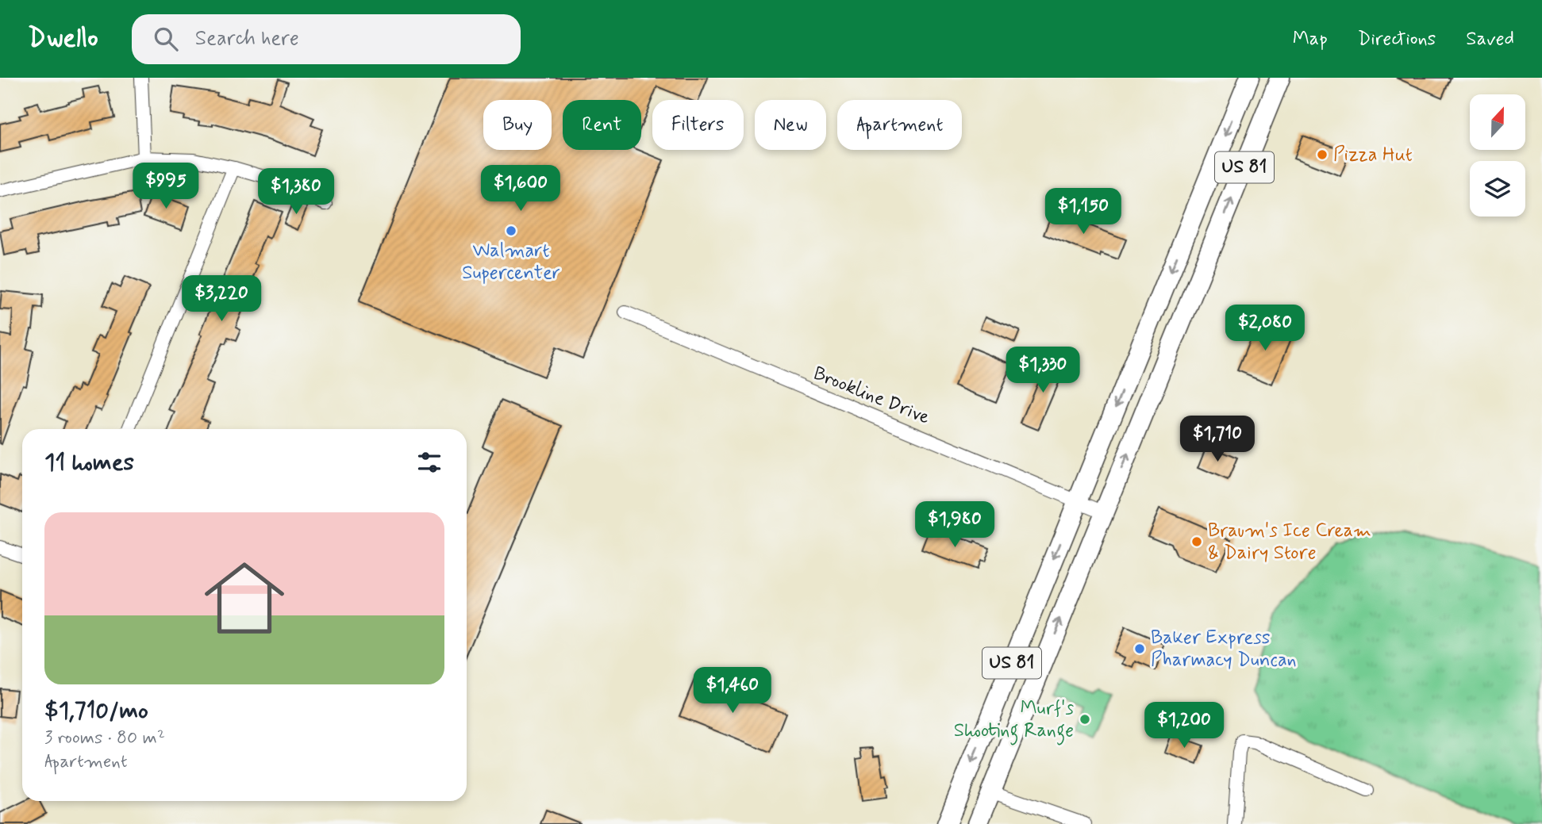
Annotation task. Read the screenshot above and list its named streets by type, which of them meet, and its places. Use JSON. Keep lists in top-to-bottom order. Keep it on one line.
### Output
{"streets":{"main road":["US 81"],"street":["Brookline Drive"]},"crossings":[["US 81","Brookline Drive"]],"places":["Pizza Hut","Walmart Supercenter","Braum's Ice Cream & Dairy Store","Baker Express Pharmacy Duncan","Murf's Shooting Range"],"north":"top","page":{"header":"Dwello","search":"Search here","nav":["Map","Directions","Saved"],"chip":["Buy","Rent","Filters","New","Apartment"],"price":["$995","$1,600","$1,380","$1,150","$3,220","$2,080","$1,330","$1,710","$1,980","$1,460","$1,200"],"heading":"11 homes","list":[{"name":"$1,710/mo","note":"3 rooms · 80 m² · Apartment"}]}}
